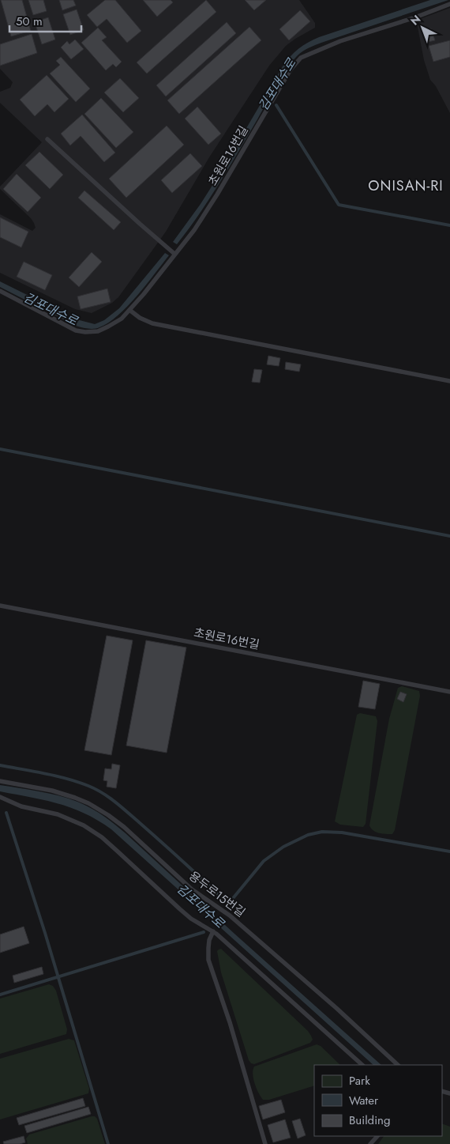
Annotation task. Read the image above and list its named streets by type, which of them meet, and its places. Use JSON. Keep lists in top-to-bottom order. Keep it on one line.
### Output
{"streets":{"lane":["초원로16번길","용두로15번길"]},"districts":["ONISAN-RI"],"water":["김포대수로"],"legend":["Park","Water","Building"],"scale_bar":"50 m","north":"top left"}
